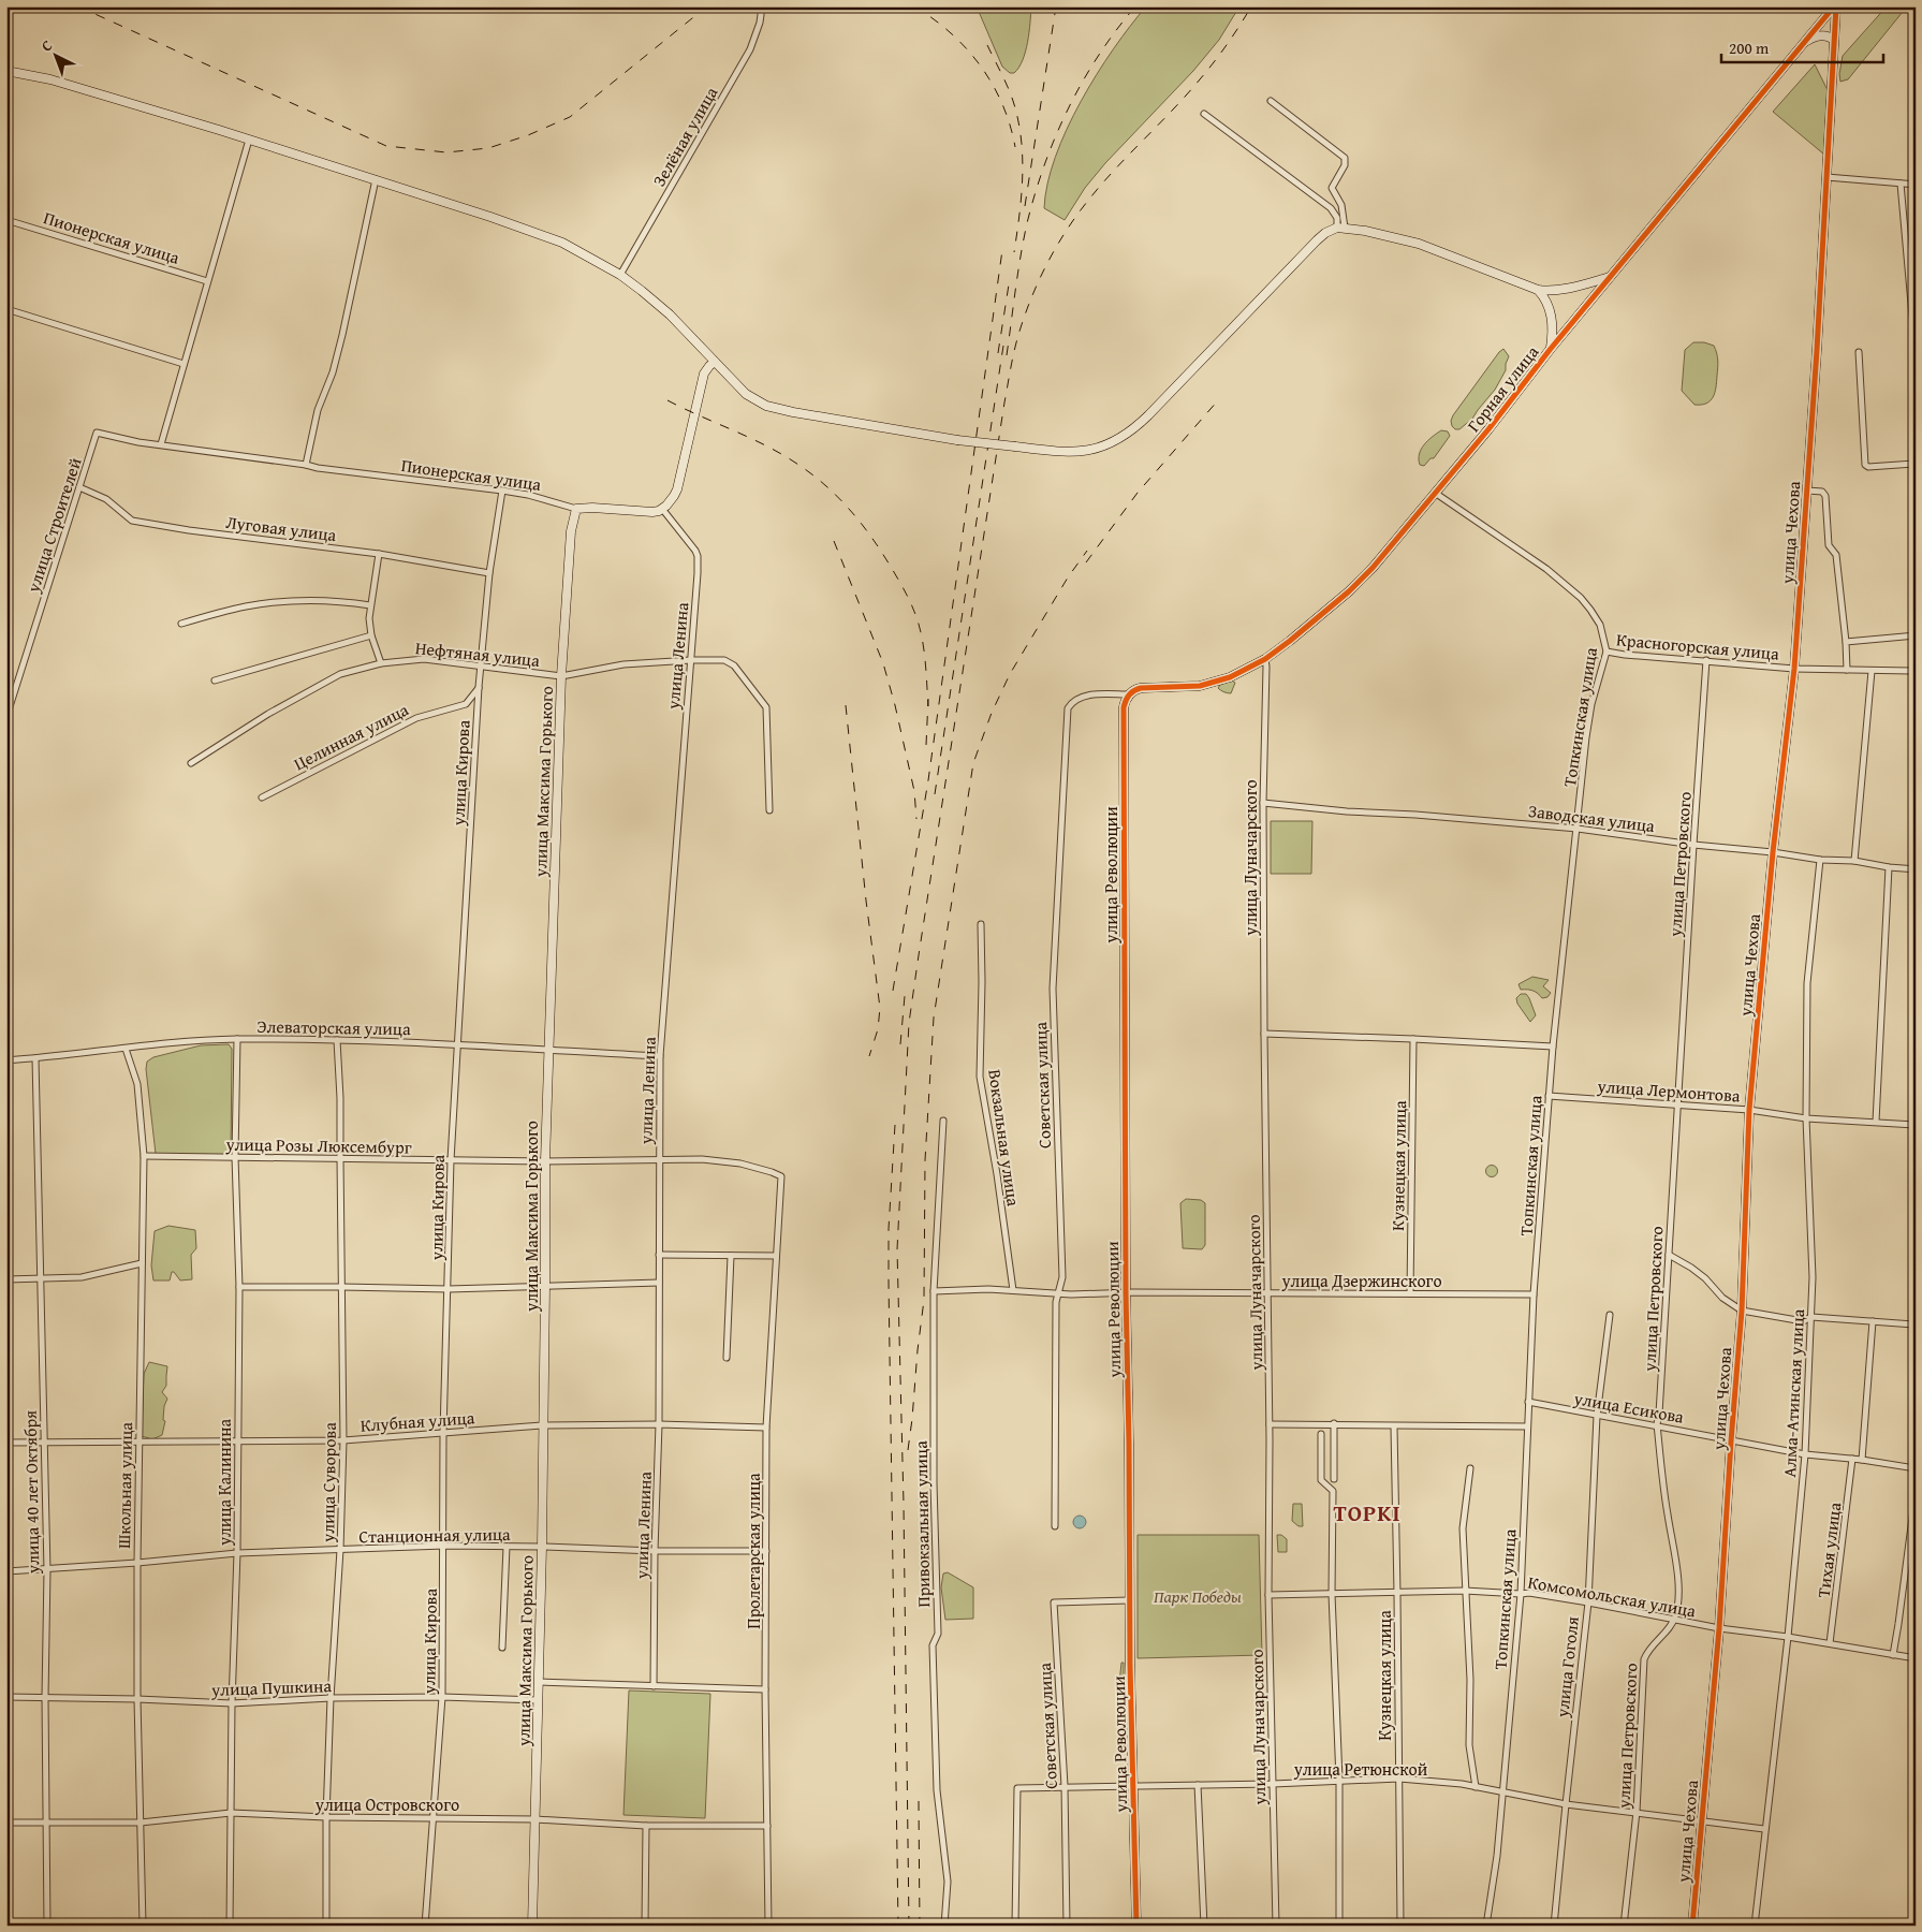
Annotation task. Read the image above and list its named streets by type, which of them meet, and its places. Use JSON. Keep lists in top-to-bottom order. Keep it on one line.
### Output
{"streets":{"street":["Зелёная улица","Пионерская улица","Горная улица","улица Строителей","Луговая улица","улица Чехова","Красногорская улица","Нефтяная улица","улица Ленина","Топкинская улица","Целинная улица","улица Кирова","улица Максима Горького","Заводская улица","улица Луначарского","улица Петровского","улица Революции","Элеваторская улица","Советская улица","улица Лермонтова","Вокзальная улица","улица Розы Люксембург","Кузнецкая улица","улица Дзержинского","Алма-Атинская улица","улица Есикова","Клубная улица","улица Калинина","улица Суворова","Школьная улица","улица 40 лет Октября","Привокзальная улица","Станционная улица","Тихая улица","Пролетарская улица","Комсомольская улица","улица Гоголя","улица Пушкина","улица Ретюнской","улица Островского"]},"crossings":[["Пионерская улица","улица Строителей"],["Пионерская улица","улица Ленина"],["Пионерская улица","улица Кирова"],["Пионерская улица","улица Максима Горького"],["Горная улица","улица Чехова"],["Горная улица","Топкинская улица"],["Горная улица","улица Луначарского"],["Горная улица","улица Революции"],["Горная улица","Советская улица"],["улица Строителей","Луговая улица"],["Луговая улица","улица Кирова"],["улица Чехова","Красногорская улица"],["улица Чехова","Заводская улица"],["улица Чехова","улица Лермонтова"],["улица Чехова","улица Есикова"],["улица Чехова","Комсомольская улица"],["улица Чехова","улица Ретюнской"],["Красногорская улица","Топкинская улица"],["Красногорская улица","улица Петровского"],["Нефтяная улица","улица Ленина"],["Нефтяная улица","улица Кирова"],["Нефтяная улица","улица Максима Горького"],["улица Ленина","Элеваторская улица"],["улица Ленина","улица Розы Люксембург"],["улица Ленина","Клубная улица"],["улица Ленина","Станционная улица"],["Топкинская улица","Заводская улица"],["Топкинская улица","улица Лермонтова"],["Топкинская улица","улица Дзержинского"],["Топкинская улица","улица Есикова"],["Топкинская улица","Комсомольская улица"],["Топкинская улица","улица Ретюнской"],["Целинная улица","улица Кирова"],["улица Кирова","Элеваторская улица"],["улица Кирова","улица Розы Люксембург"],["улица Кирова","Клубная улица"],["улица Кирова","Станционная улица"],["улица Кирова","улица Пушкина"],["улица Кирова","улица Островского"],["улица Максима Горького","Элеваторская улица"],["улица Максима Горького","улица Розы Люксембург"],["улица Максима Горького","Клубная улица"],["улица Максима Горького","Станционная улица"],["улица Максима Горького","улица Пушкина"],["улица Максима Горького","улица Островского"],["Заводская улица","улица Луначарского"],["Заводская улица","улица Петровского"],["Заводская улица","Алма-Атинская улица"],["улица Луначарского","улица Дзержинского"],["улица Луначарского","Комсомольская улица"],["улица Луначарского","улица Ретюнской"],["улица Петровского","улица Лермонтова"],["улица Петровского","улица Есикова"],["улица Петровского","Комсомольская улица"],["улица Петровского","улица Ретюнской"],["улица Революции","Советская улица"],["улица Революции","улица Дзержинского"],["улица Революции","улица Ретюнской"],["Элеваторская улица","улица Калинина"],["Элеваторская улица","улица Суворова"],["Элеваторская улица","Школьная улица"],["Элеваторская улица","улица 40 лет Октября"],["Советская улица","улица Дзержинского"],["Советская улица","улица Ретюнской"],["улица Лермонтова","Алма-Атинская улица"],["Вокзальная улица","улица Дзержинского"],["улица Розы Люксембург","улица Калинина"],["улица Розы Люксембург","улица Суворова"],["улица Розы Люксембург","Школьная улица"],["улица Розы Люксембург","Пролетарская улица"],["Кузнецкая улица","улица Дзержинского"],["Кузнецкая улица","Комсомольская улица"],["Кузнецкая улица","улица Ретюнской"],["улица Дзержинского","Привокзальная улица"],["Алма-Атинская улица","улица Есикова"],["Алма-Атинская улица","Комсомольская улица"],["Алма-Атинская улица","улица Ретюнской"],["улица Есикова","Тихая улица"],["улица Есикова","улица Гоголя"],["Клубная улица","улица Калинина"],["Клубная улица","улица Суворова"],["Клубная улица","Школьная улица"],["Клубная улица","улица 40 лет Октября"],["Клубная улица","Пролетарская улица"],["улица Калинина","Станционная улица"],["улица Калинина","улица Пушкина"],["улица Калинина","улица Островского"],["улица Суворова","Станционная улица"],["улица Суворова","улица Пушкина"],["улица Суворова","улица Островского"],["Школьная улица","Станционная улица"],["Школьная улица","улица Пушкина"],["Школьная улица","улица Островского"],["улица 40 лет Октября","Станционная улица"],["улица 40 лет Октября","улица Пушкина"],["улица 40 лет Октября","улица Островского"],["Станционная улица","Пролетарская улица"],["Тихая улица","Комсомольская улица"],["Пролетарская улица","улица Островского"],["Комсомольская улица","улица Гоголя"],["улица Гоголя","улица Ретюнской"]],"districts":["TOPKI"],"parks":["Парк Победы"],"scale_bar":"200 m","north":"top left"}
